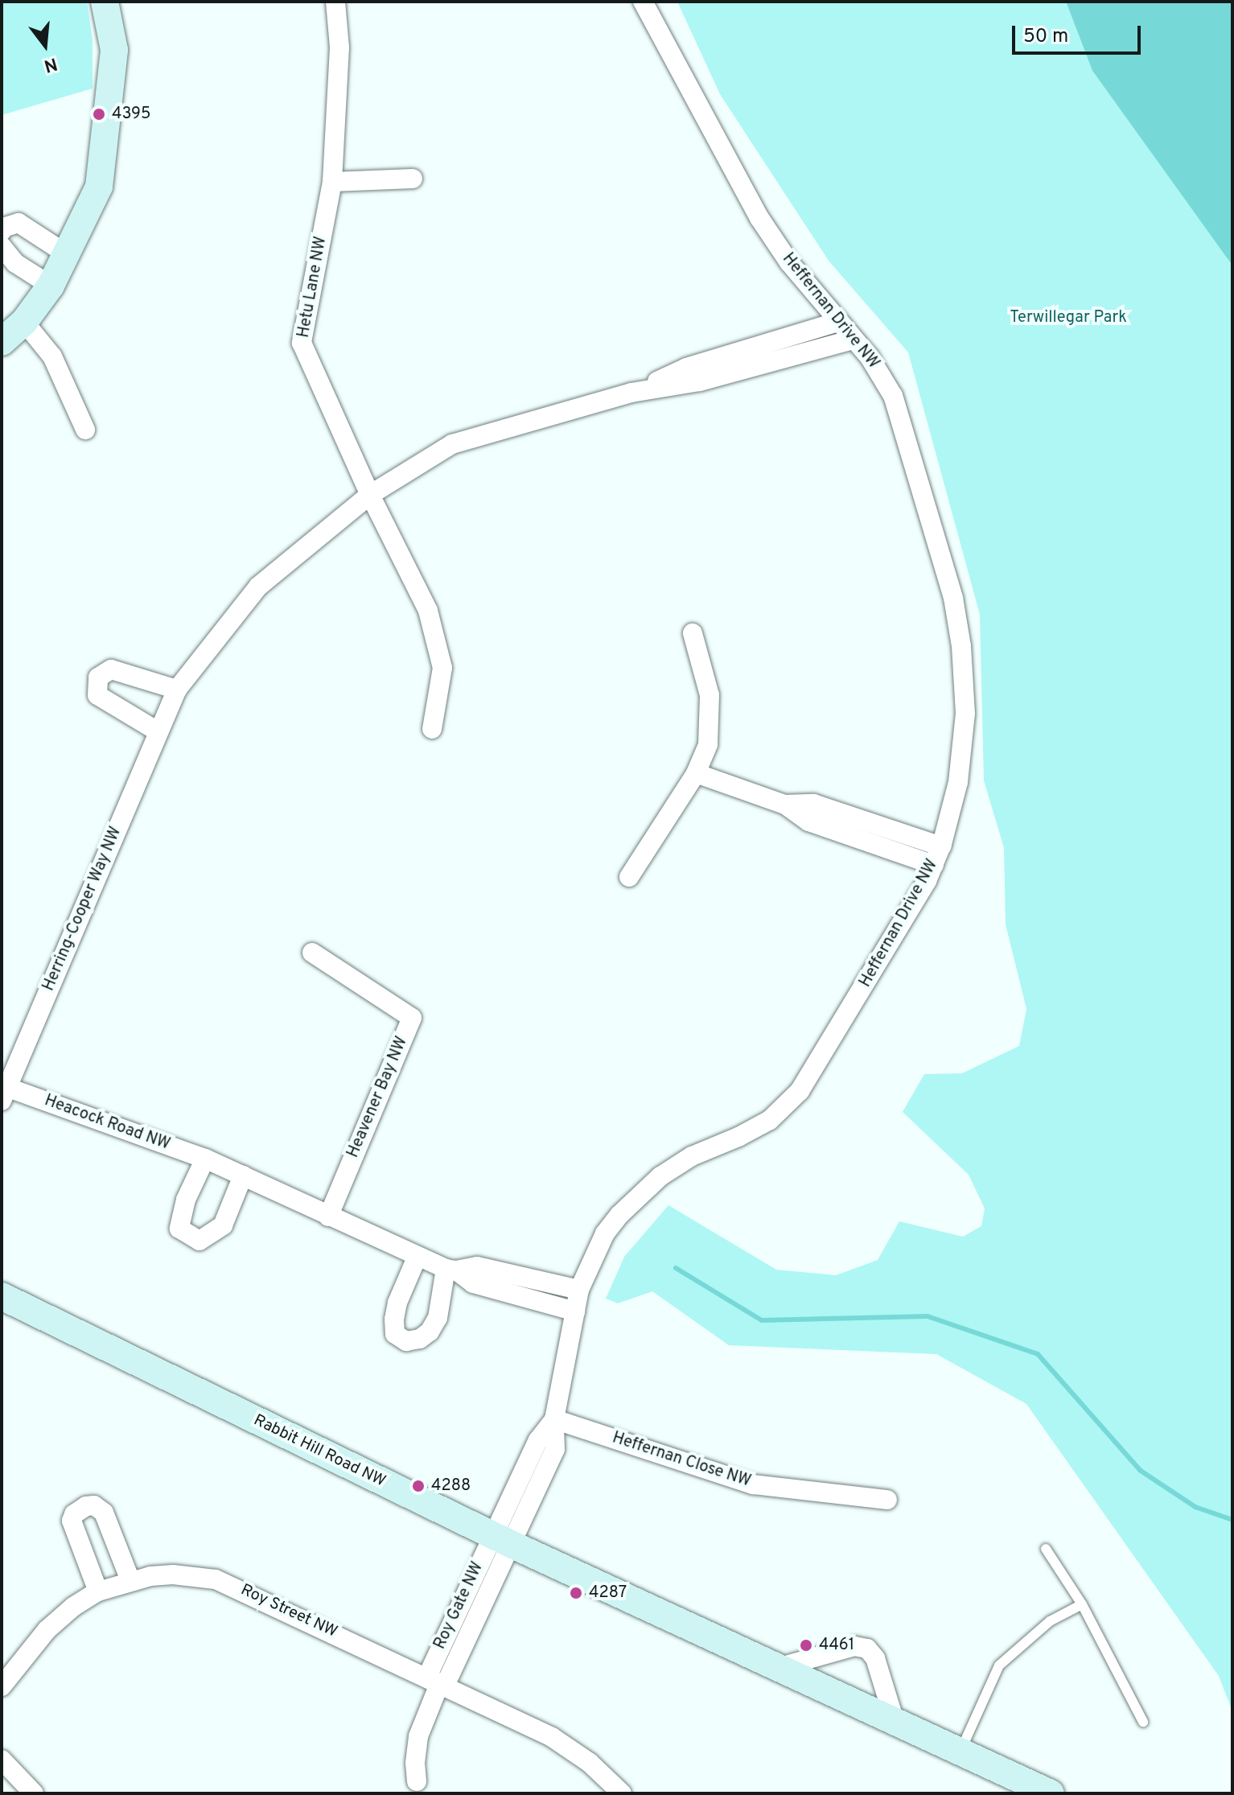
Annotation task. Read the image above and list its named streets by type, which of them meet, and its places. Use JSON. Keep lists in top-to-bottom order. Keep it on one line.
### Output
{"streets":{"street":["Hetu Lane NW","Heffernan Drive NW","Herring-Cooper Way NW","Heavener Bay NW","Heacock Road NW","Rabbit Hill Road NW","Heffernan Close NW","Roy Gate NW","Roy Street NW"]},"crossings":[["Hetu Lane NW","Herring-Cooper Way NW"],["Heffernan Drive NW","Herring-Cooper Way NW"],["Heffernan Drive NW","Heacock Road NW"],["Heffernan Drive NW","Rabbit Hill Road NW"],["Heffernan Drive NW","Heffernan Close NW"],["Heffernan Drive NW","Roy Gate NW"],["Herring-Cooper Way NW","Heacock Road NW"],["Heavener Bay NW","Heacock Road NW"],["Rabbit Hill Road NW","Roy Gate NW"],["Roy Gate NW","Roy Street NW"]],"parks":["Terwillegar Park"],"places":["4395","4288","4287","4461"],"scale_bar":"50 m","north":"bottom"}
